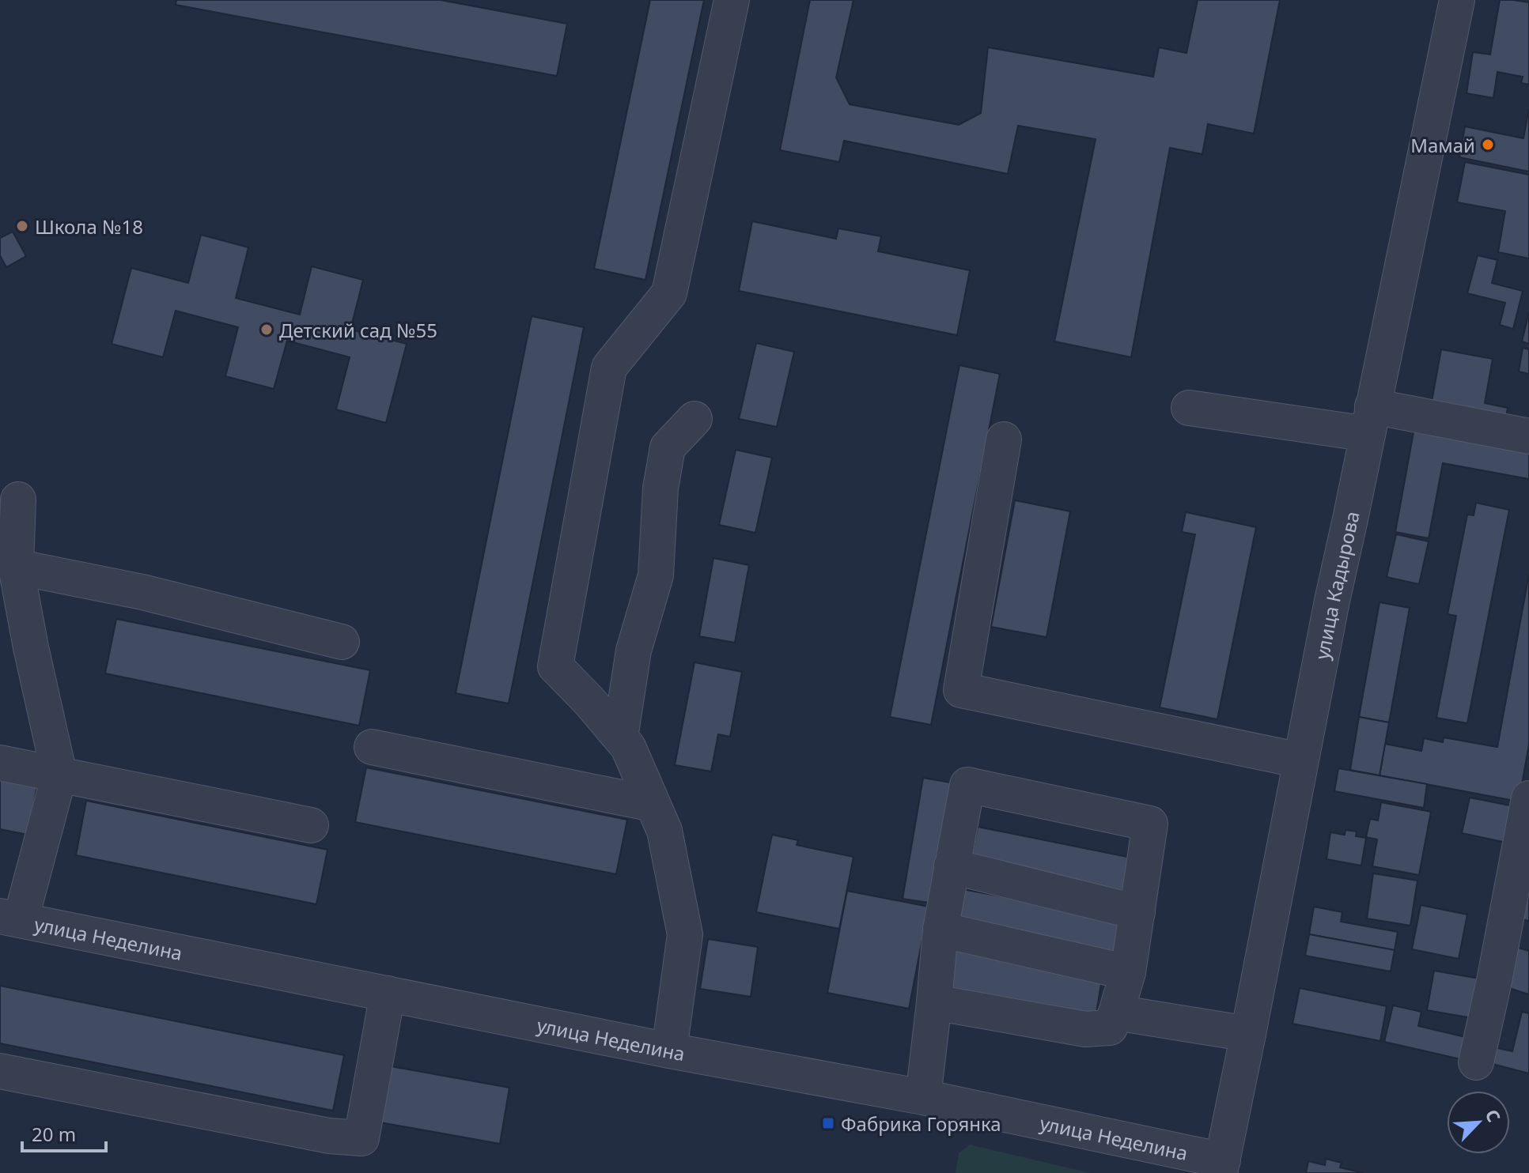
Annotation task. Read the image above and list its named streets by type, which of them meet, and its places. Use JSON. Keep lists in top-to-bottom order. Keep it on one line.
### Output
{"streets":{"street":["улица Кадырова","улица Неделина"]},"crossings":[["улица Кадырова","улица Неделина"]],"places":{"other":["Мамай","Школа №18","Детский сад №55"],"transit":["Фабрика Горянка"]},"scale_bar":"20 m","north":"top right"}
